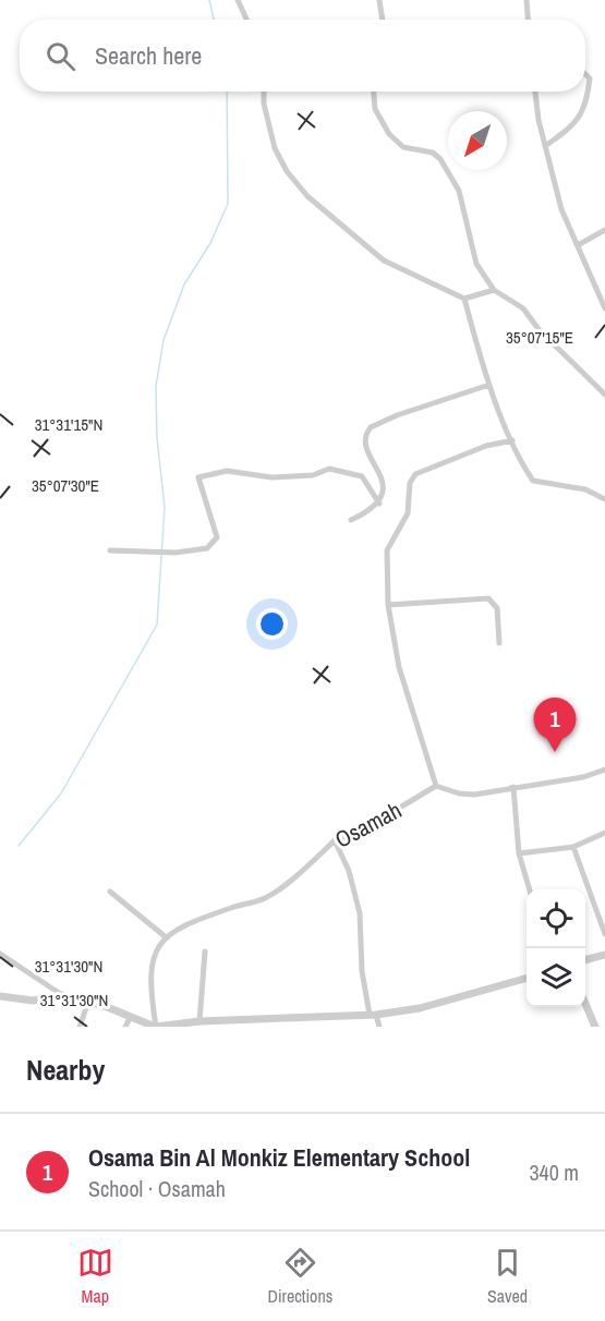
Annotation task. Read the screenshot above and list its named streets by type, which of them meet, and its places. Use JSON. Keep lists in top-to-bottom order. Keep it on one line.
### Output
{"streets":{"street":["Osamah"]},"north":"bottom left","page":{"search":"Search here","pins":"1","heading":"Nearby","list":[{"mark":"1","name":"Osama Bin Al Monkiz Elementary School","note":"School · Osamah","value":"340 m"}],"nav":["Map","Directions","Saved"]},"coordinates":["35°07'15\"E","31°31'15\"N","35°07'30\"E","31°31'30\"N"]}
